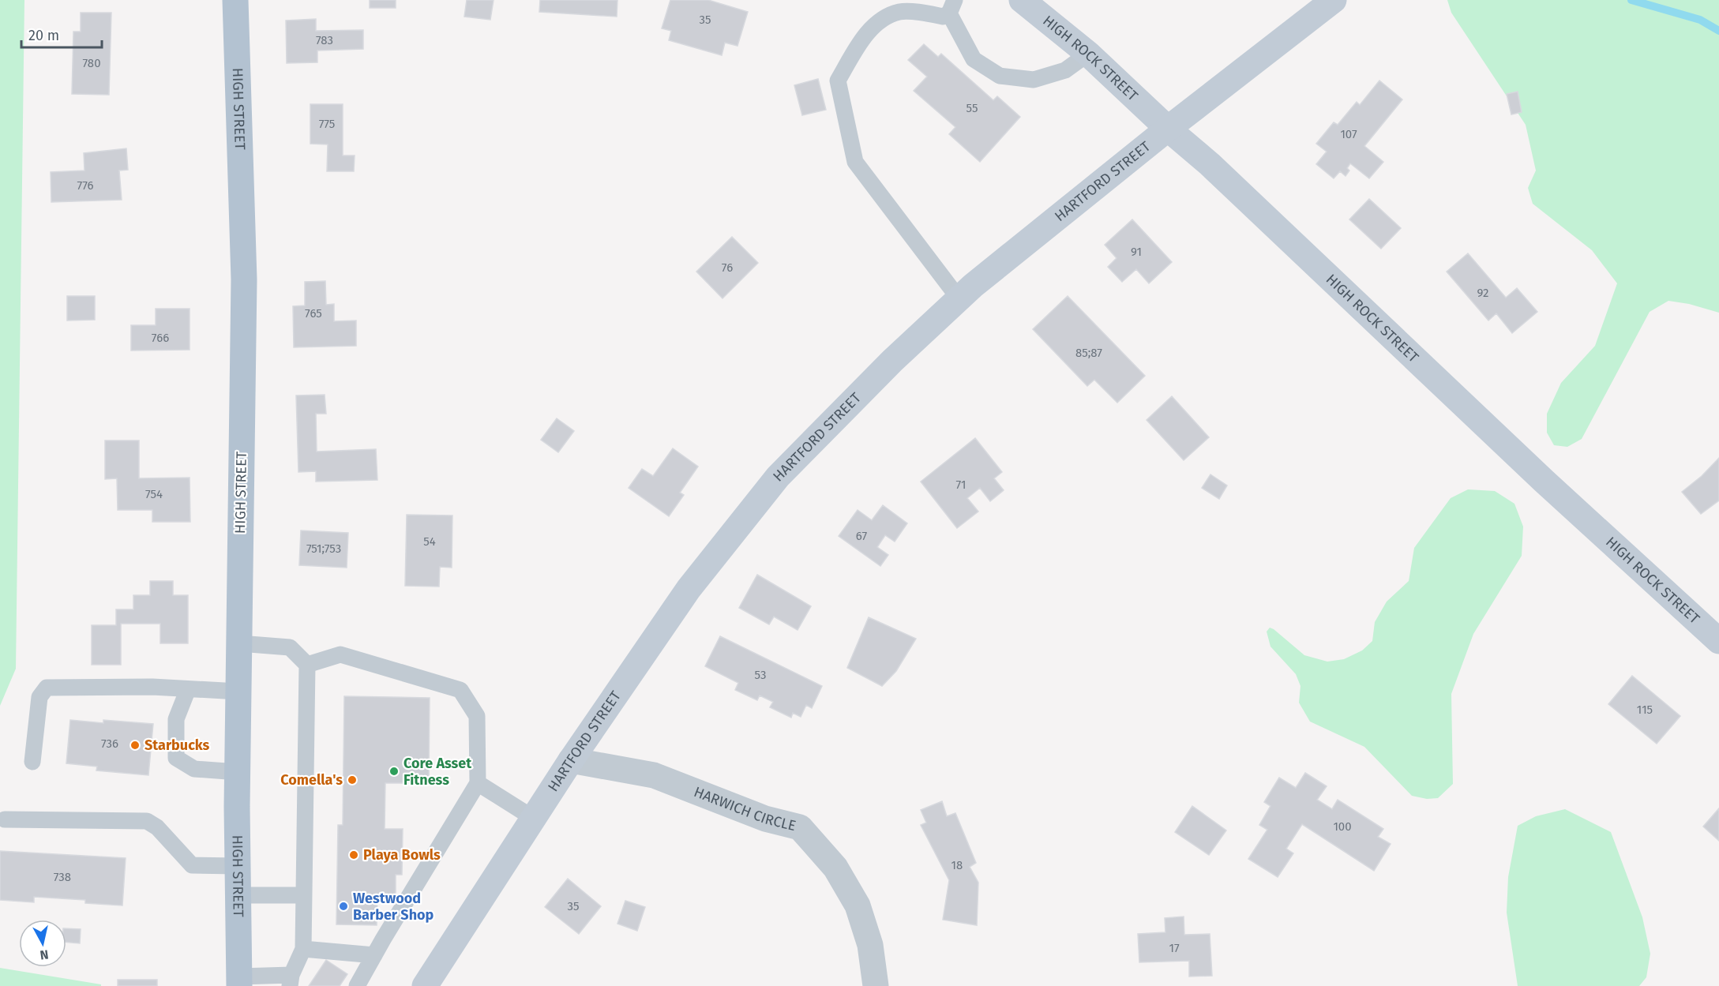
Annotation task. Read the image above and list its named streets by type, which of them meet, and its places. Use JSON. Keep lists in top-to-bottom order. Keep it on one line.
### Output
{"streets":{"main road":["HIGH STREET"],"street":["HIGH ROCK STREET","HARTFORD STREET","HARWICH CIRCLE"]},"crossings":[["HIGH ROCK STREET","HARTFORD STREET"],["HARTFORD STREET","HARWICH CIRCLE"]],"places":["Starbucks","Core Asset Fitness","Comella's","Playa Bowls","Westwood Barber Shop"],"house_numbers":["35","783","780","55","775","107","776","91","76","92","765","766","85;87","71","754","67","54","751;753","53","115","736","100","18","738","35","17"],"scale_bar":"20 m","north":"bottom"}
